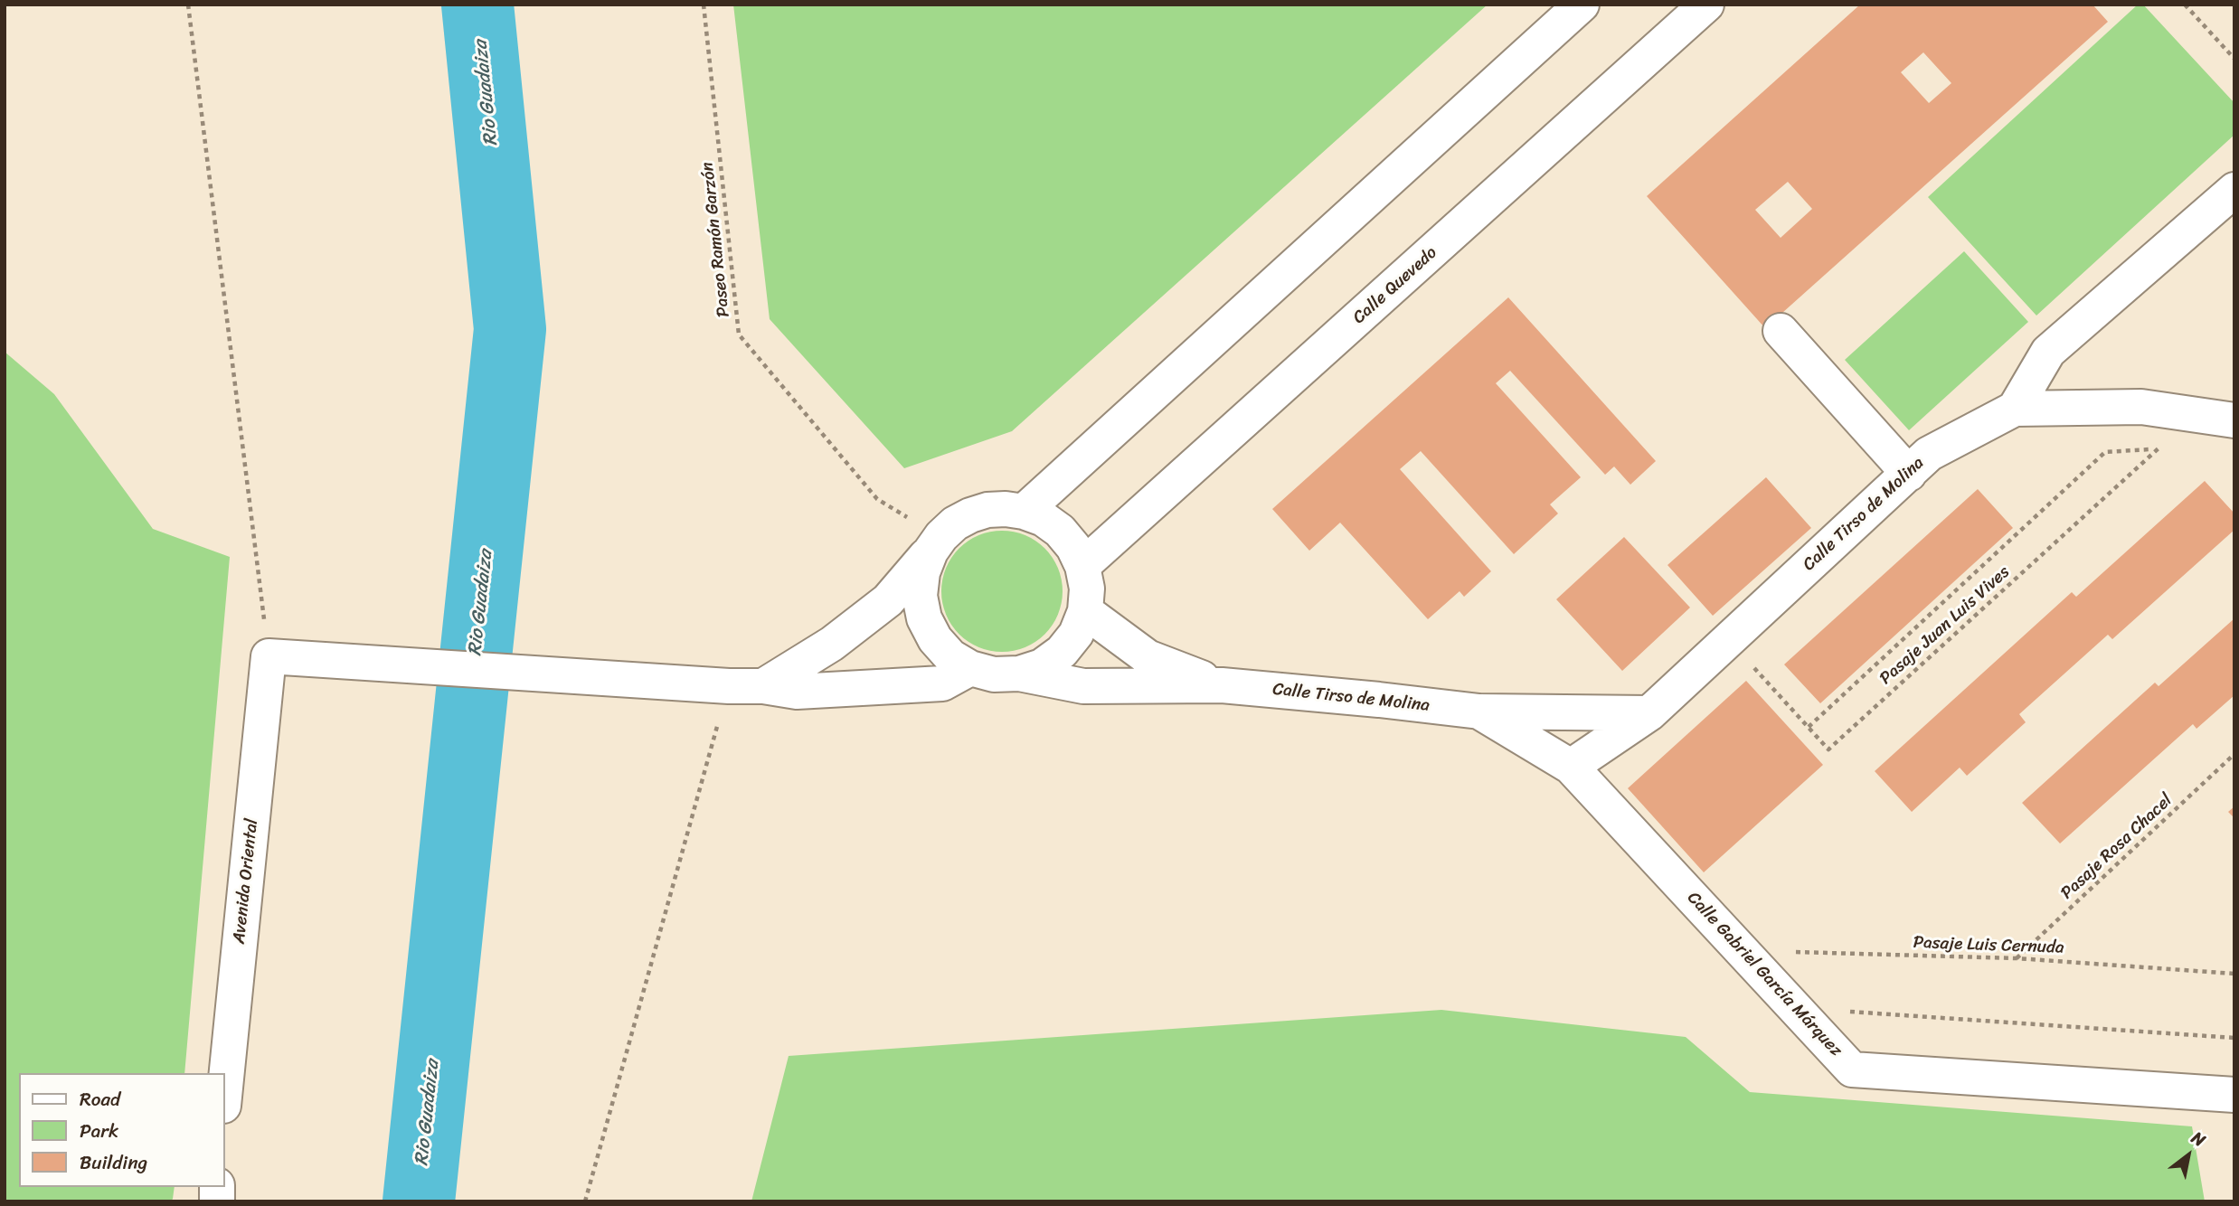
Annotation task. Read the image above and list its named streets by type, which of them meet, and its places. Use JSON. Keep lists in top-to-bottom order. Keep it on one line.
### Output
{"streets":{"street":["Calle Quevedo","Calle Tirso de Molina","Avenida Oriental","Calle Gabriel García Márquez"],"path":["Paseo Ramón Garzón","Pasaje Juan Luis Vives","Pasaje Rosa Chacel","Pasaje Luis Cernuda"]},"crossings":[["Paseo Ramón Garzón","Calle Quevedo"],["Paseo Ramón Garzón","Calle Tirso de Molina"],["Calle Quevedo","Calle Tirso de Molina"],["Calle Tirso de Molina","Pasaje Juan Luis Vives"],["Calle Tirso de Molina","Calle Gabriel García Márquez"],["Pasaje Rosa Chacel","Pasaje Luis Cernuda"],["Pasaje Luis Cernuda","Calle Gabriel García Márquez"]],"water":["Rio Guadaiza"],"legend":["Road","Park","Building"],"north":"top right"}
